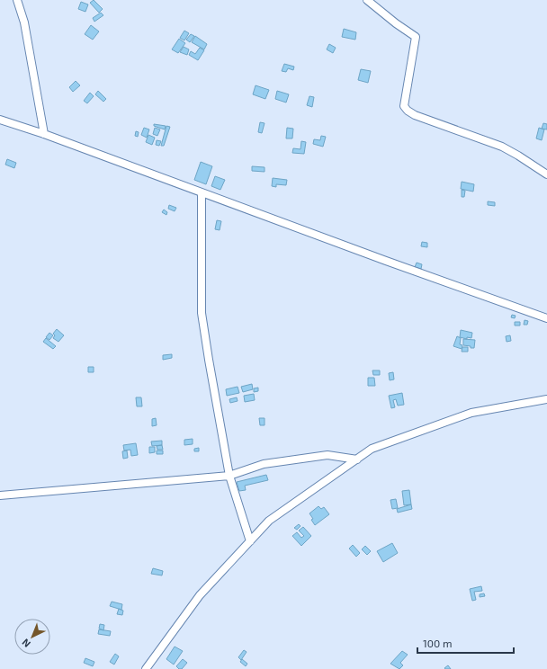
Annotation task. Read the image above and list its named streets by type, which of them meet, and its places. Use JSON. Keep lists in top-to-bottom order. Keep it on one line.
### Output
{"scale_bar":"100 m","north":"bottom left"}
